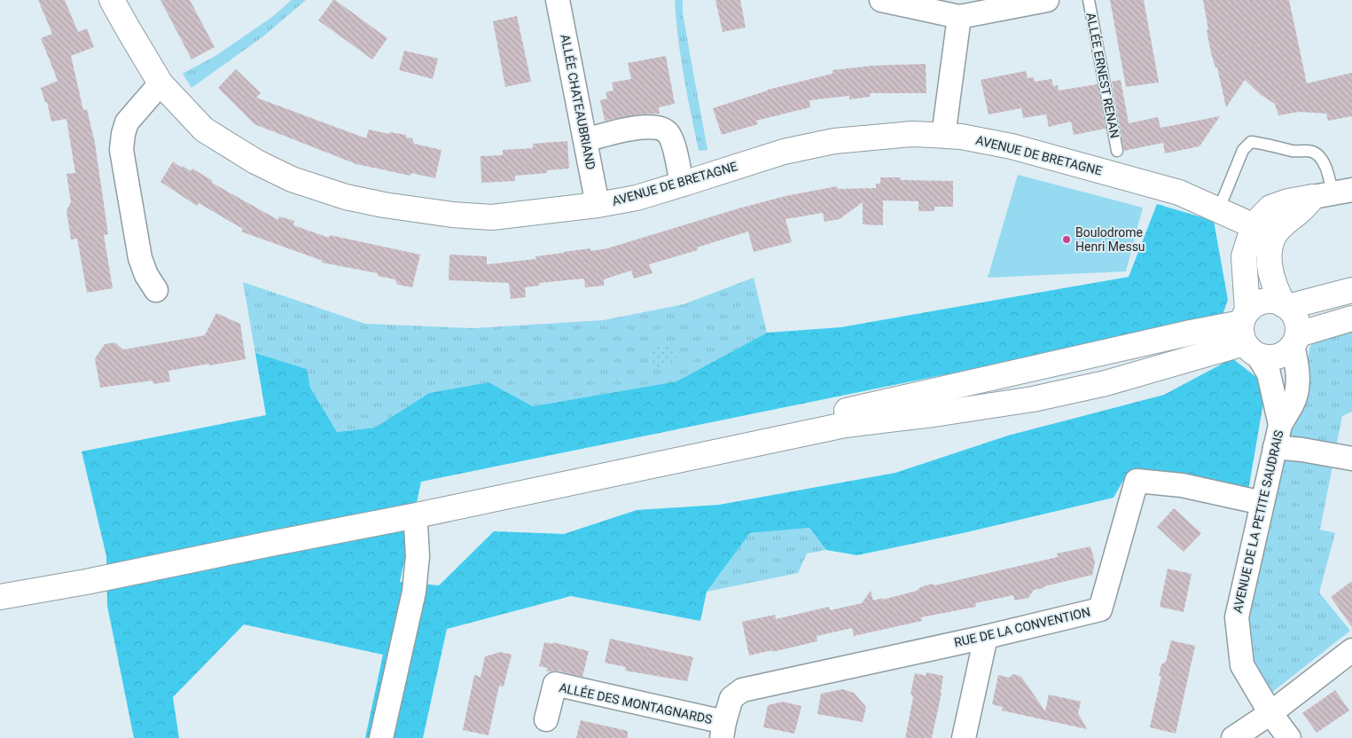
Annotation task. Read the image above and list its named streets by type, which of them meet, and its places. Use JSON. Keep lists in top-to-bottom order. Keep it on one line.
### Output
{"streets":{"main road":["AVENUE DE BRETAGNE"],"street":["ALLÉE CHATEAUBRIAND","AVENUE DE LA PETITE SAUDRAIS","RUE DE LA CONVENTION","ALLÉE DES MONTAGNARDS"],"lane":["ALLÉE ERNEST RENAN"]},"crossings":[["ALLÉE CHATEAUBRIAND","AVENUE DE BRETAGNE"],["AVENUE DE LA PETITE SAUDRAIS","RUE DE LA CONVENTION"],["RUE DE LA CONVENTION","ALLÉE DES MONTAGNARDS"]],"places":["Boulodrome Henri Messu"]}
